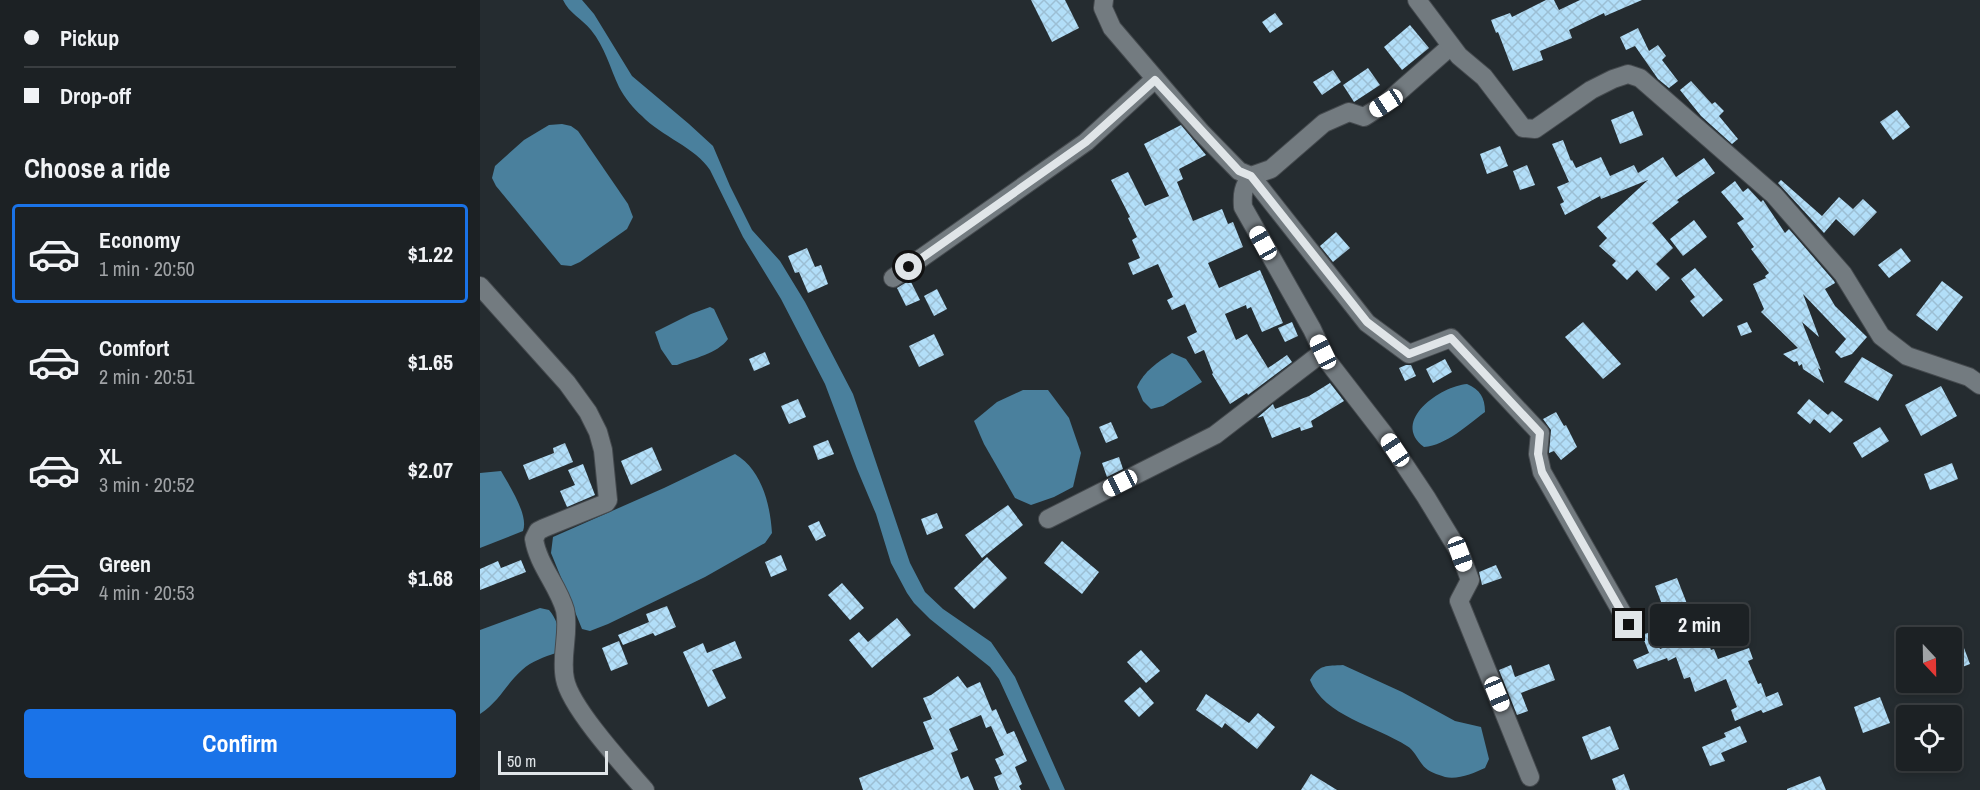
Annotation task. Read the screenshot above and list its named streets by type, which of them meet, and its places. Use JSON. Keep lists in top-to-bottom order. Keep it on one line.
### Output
{"scale_bar":"50 m","north":"bottom","page":{"banner":["Pickup","Drop-off"],"heading":"Choose a ride","list":[{"name":"Economy","note":"1 min · 20:50","value":"$1.22"},{"name":"Comfort","note":"2 min · 20:51","value":"$1.65"},{"name":"XL","note":"3 min · 20:52","value":"$2.07"},{"name":"Green","note":"4 min · 20:53","value":"$1.68"}],"bubble":"2 min","buttons":"Confirm","scale":"50 m"}}
